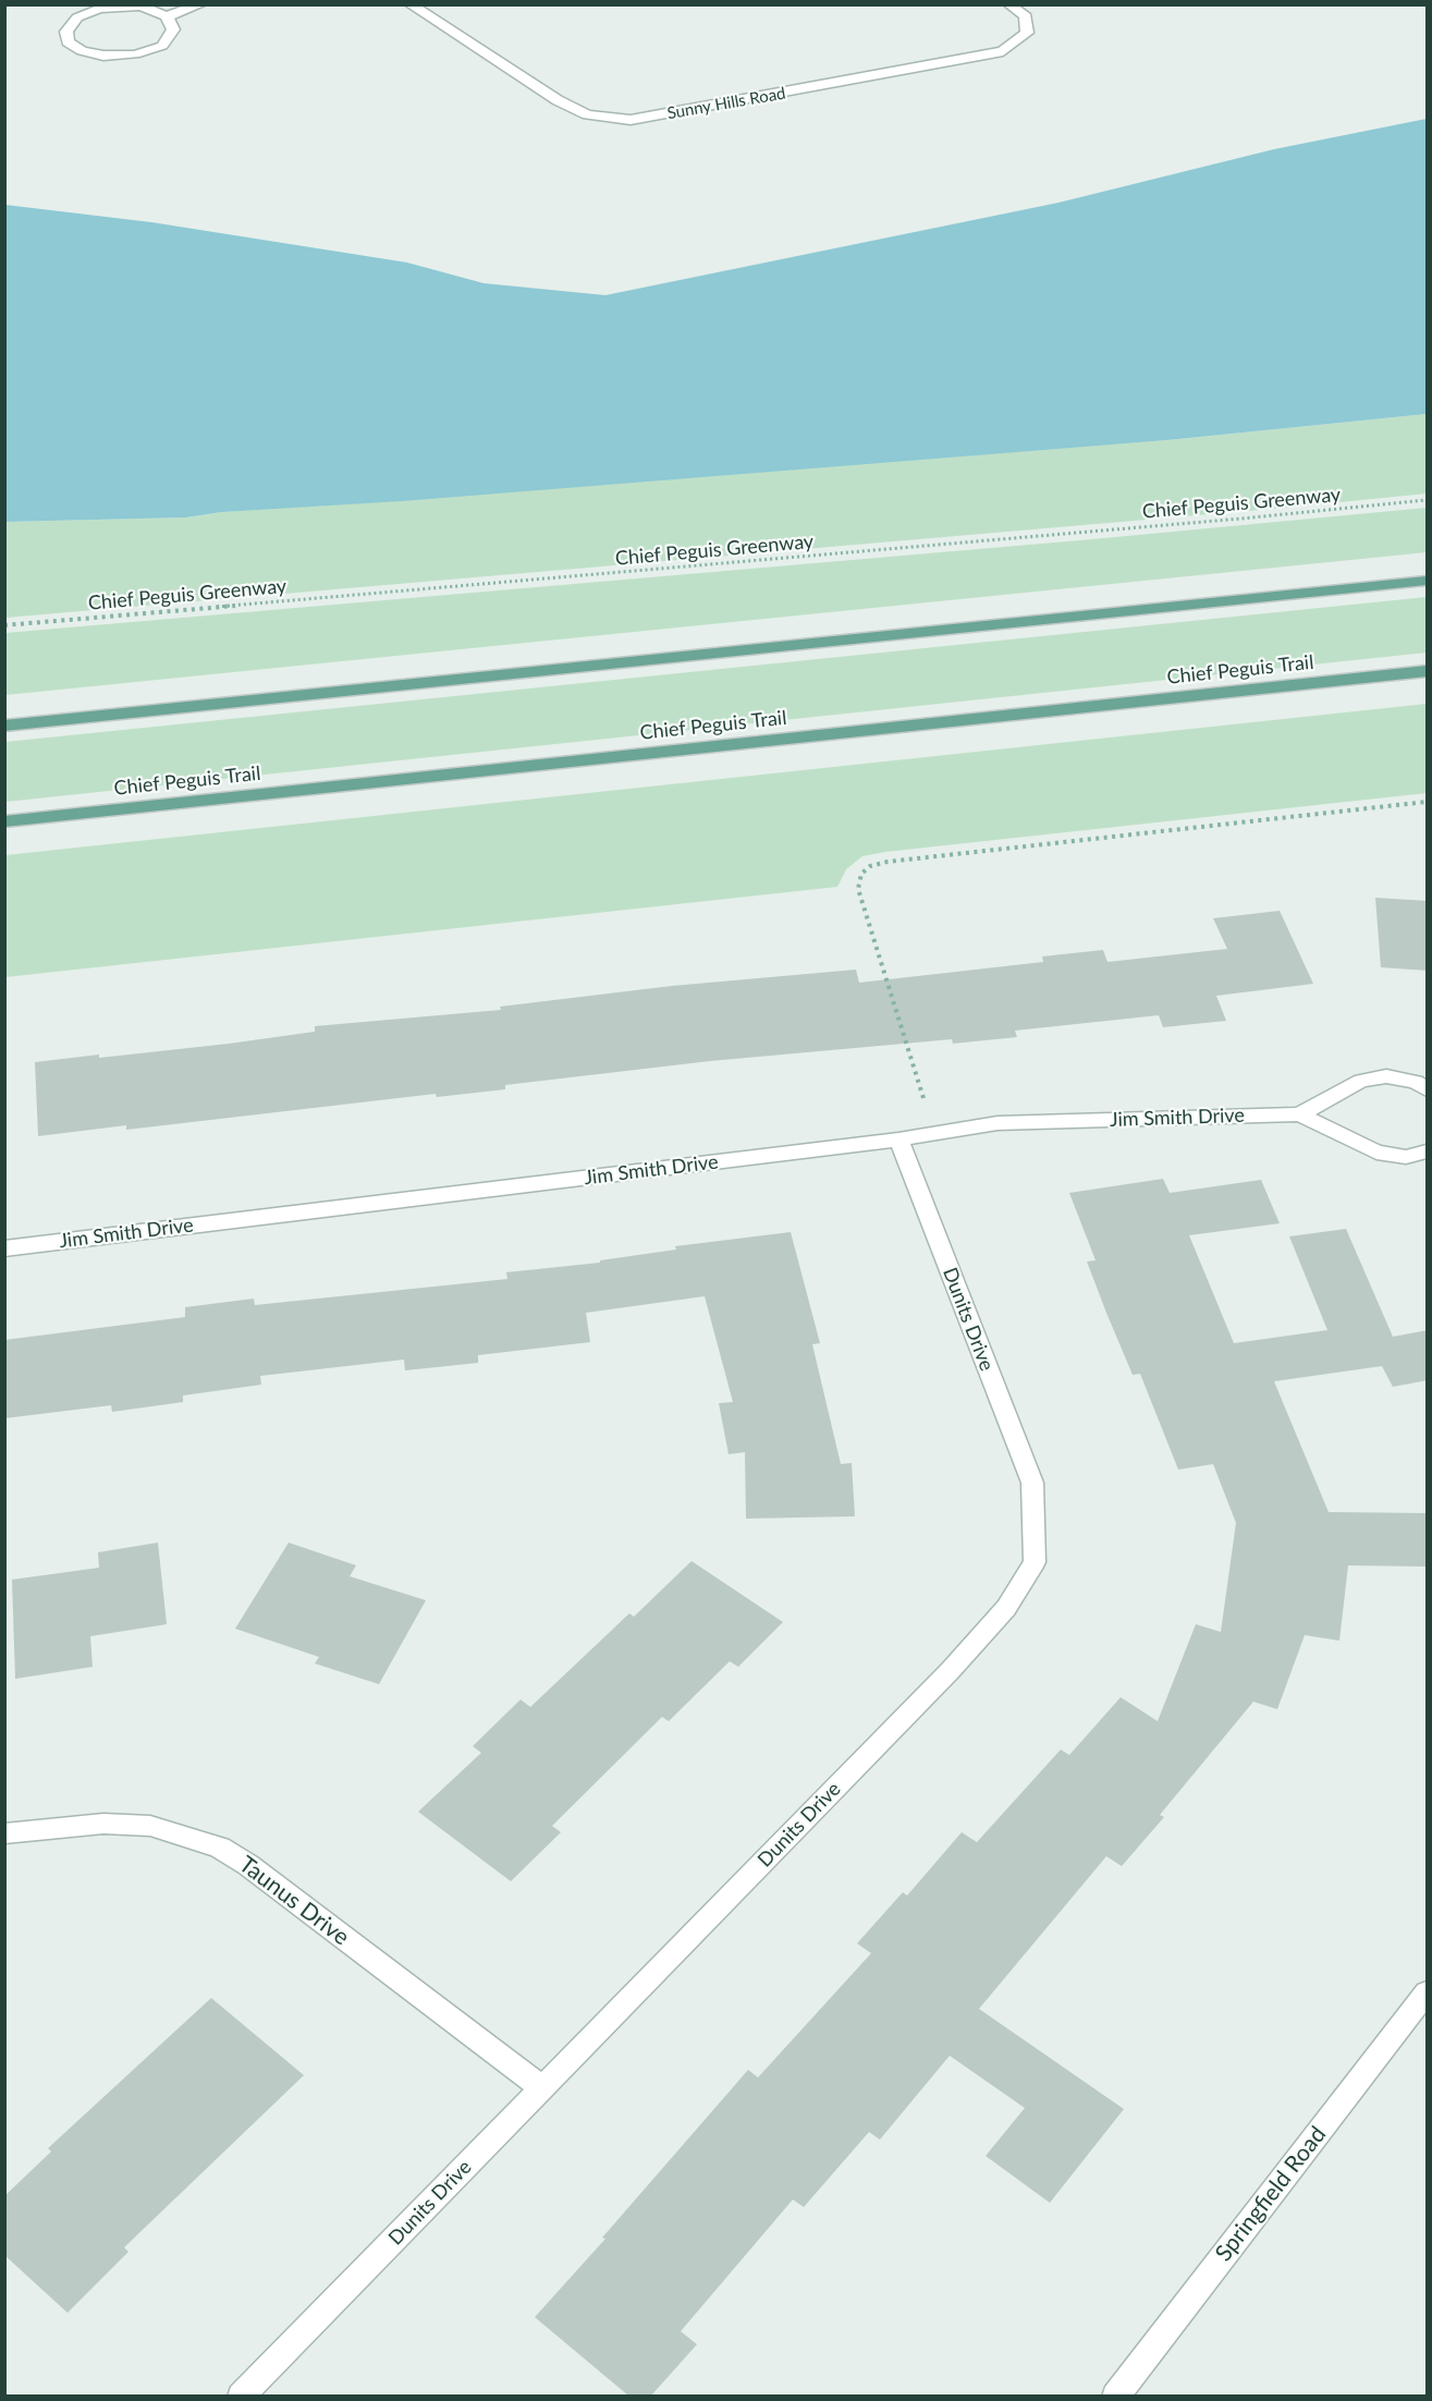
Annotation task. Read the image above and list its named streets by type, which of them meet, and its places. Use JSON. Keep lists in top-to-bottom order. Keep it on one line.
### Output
{"streets":{"main road":["Chief Peguis Trail"],"street":["Sunny Hills Road","Jim Smith Drive","Dunits Drive","Taunus Drive","Springfield Road"],"path":["Chief Peguis Greenway"]},"crossings":[["Jim Smith Drive","Dunits Drive"],["Dunits Drive","Taunus Drive"]]}
